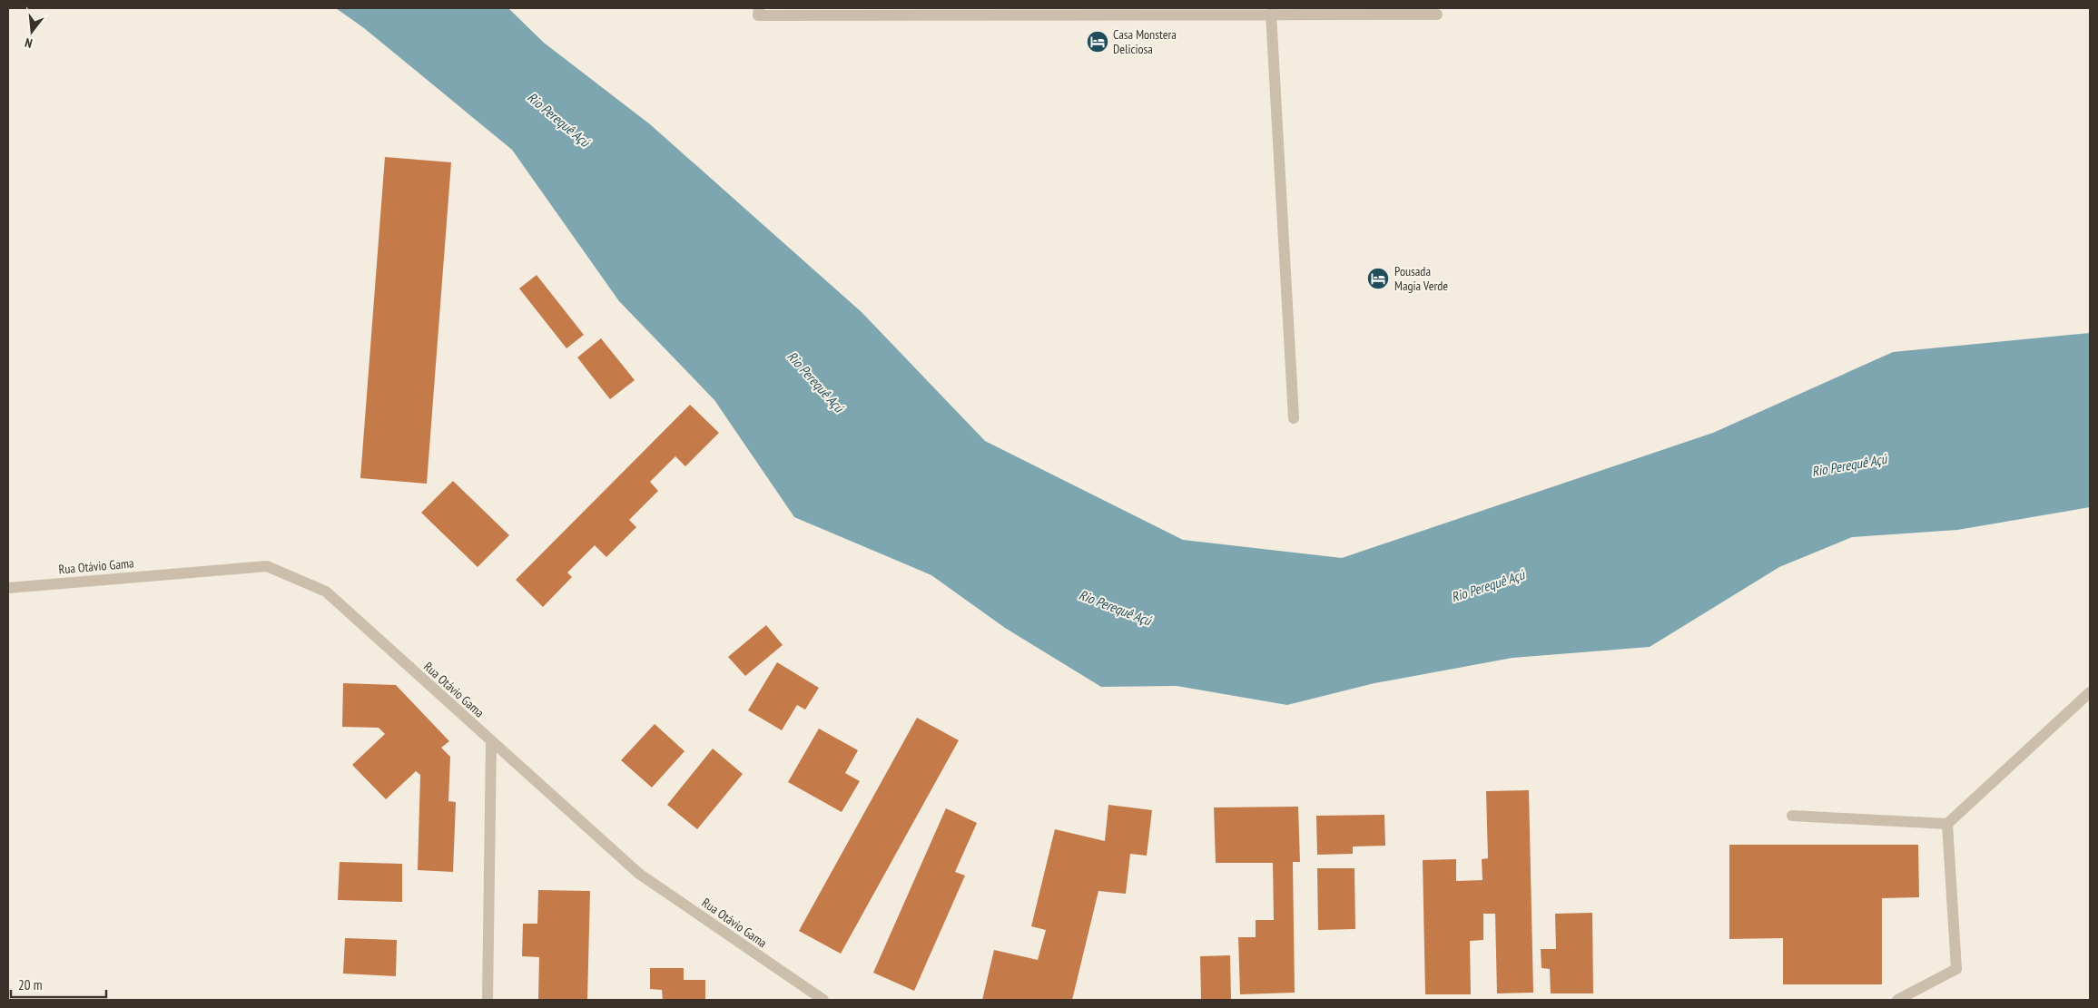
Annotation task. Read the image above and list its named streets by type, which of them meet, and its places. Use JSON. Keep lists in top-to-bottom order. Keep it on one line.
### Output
{"streets":{"street":["Rua Otávio Gama"]},"water":["Rio Perequê Açú"],"places":{"hotel":["Casa Monstera Deliciosa","Pousada Magia Verde"]},"scale_bar":"20 m","north":"bottom"}
